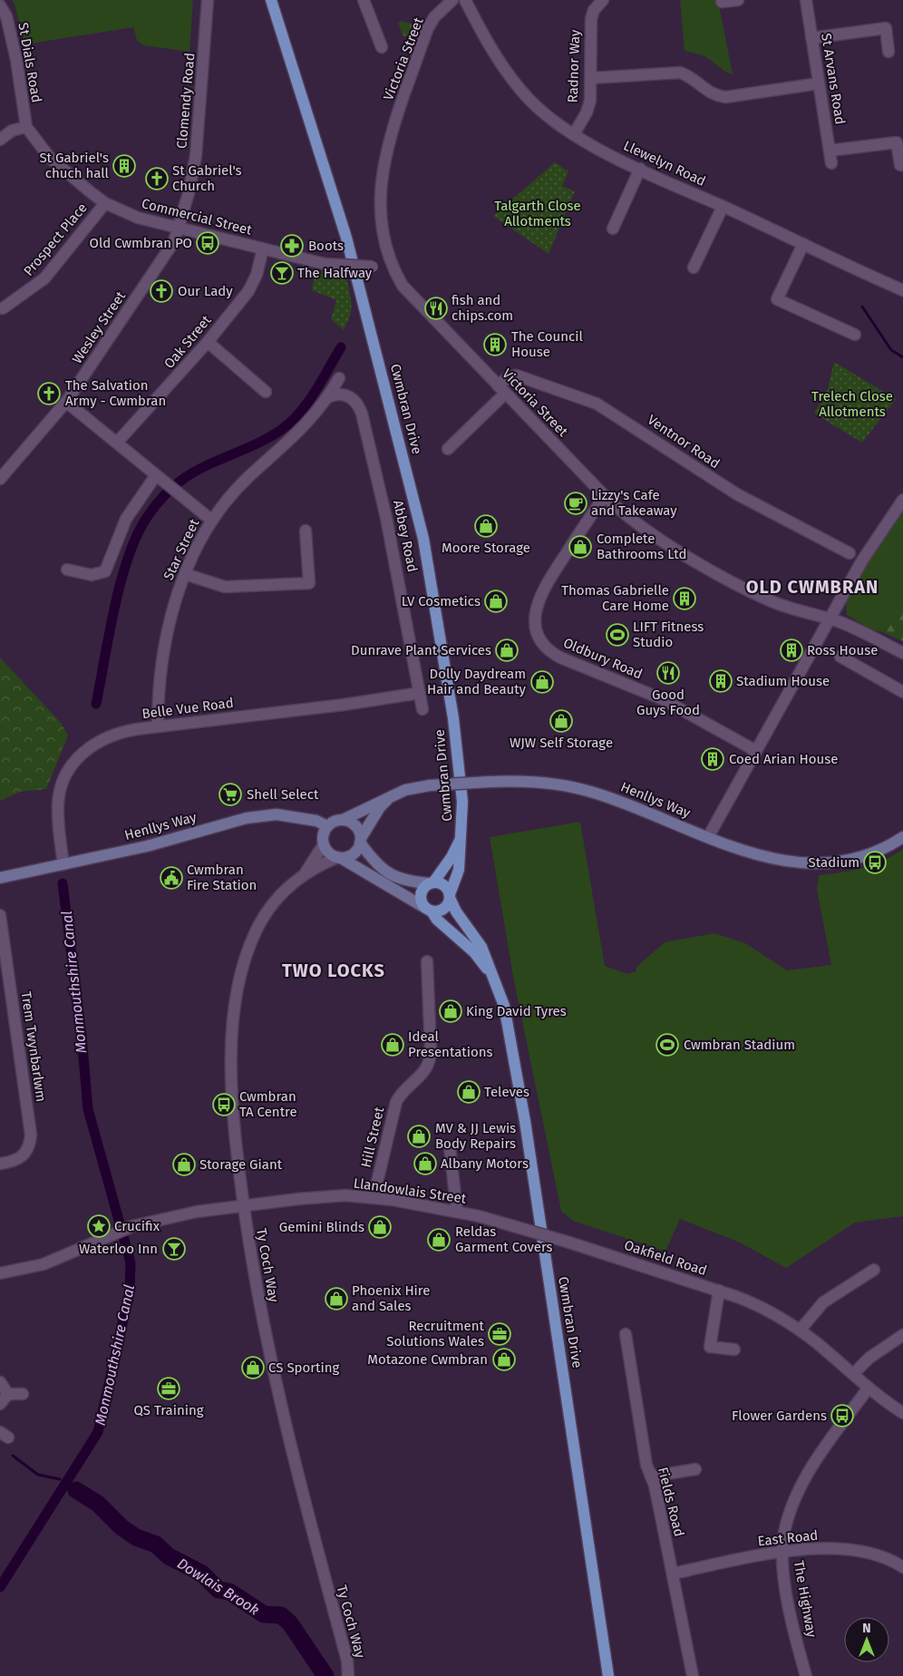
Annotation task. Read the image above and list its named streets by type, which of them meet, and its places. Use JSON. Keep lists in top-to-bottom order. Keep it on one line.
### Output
{"streets":{"main road":["Cwmbran Drive"],"street":["Victoria Street","St Dials Road","Radnor Way","St Arvans Road","Clomendy Road","Llewelyn Road","Commercial Street","Prospect Place","Wesley Street","Oak Street","Ventnor Road","Abbey Road","Star Street","Oldbury Road","Belle Vue Road","Henllys Way","Trem Twynbarlwm","Hill Street","Llandowlais Street","Oakfield Road","Ty Coch Way","Fields Road","East Road","The Highway"]},"crossings":[["Victoria Street","Commercial Street"],["Victoria Street","Ventnor Road"],["Victoria Street","Oldbury Road"],["St Dials Road","Commercial Street"],["Radnor Way","Llewelyn Road"],["Clomendy Road","Commercial Street"],["Clomendy Road","Wesley Street"],["Commercial Street","Prospect Place"],["Commercial Street","Wesley Street"],["Commercial Street","Oak Street"],["Abbey Road","Star Street"],["Abbey Road","Belle Vue Road"],["Star Street","Belle Vue Road"],["Belle Vue Road","Henllys Way"],["Henllys Way","Ty Coch Way"],["Hill Street","Llandowlais Street"],["Llandowlais Street","Oakfield Road"],["Llandowlais Street","Ty Coch Way"],["Oakfield Road","The Highway"],["Fields Road","East Road"],["East Road","The Highway"]],"districts":["OLD CWMBRAN","TWO LOCKS"],"water":["Monmouthshire Canal","Dowlais Brook"],"parks":["Talgarth Close Allotments","Trelech Close Allotments"],"places":{"building":["St Gabriel's chuch hall","The Council House","Thomas Gabrielle Care Home","Ross House","Stadium House","Coed Arian House"],"church":["St Gabriel's Church","Our Lady","The Salvation Army - Cwmbran"],"bus stop":["Old Cwmbran PO","Stadium","Cwmbran TA Centre","Flower Gardens"],"pharmacy":["Boots"],"bar":["The Halfway","Waterloo Inn"],"restaurant":["fish and chips.com","Good Guys Food"],"cafe":["Lizzy's Cafe and Takeaway"],"shop":["Moore Storage","Complete Bathrooms Ltd","LV Cosmetics","Dunrave Plant Services","Dolly Daydream Hair and Beauty","WJW Self Storage","King David Tyres","Ideal Presentations","Televes","MV & JJ Lewis Body Repairs","Albany Motors","Storage Giant","Gemini Blinds","Reldas Garment Covers","Phoenix Hire and Sales","Motazone Cwmbran","CS Sporting"],"sports":["LIFT Fitness Studio","Cwmbran Stadium"],"supermarket":["Shell Select"],"public building":["Cwmbran Fire Station"],"place":["Crucifix"],"office":["Recruitment Solutions Wales","QS Training"]},"north":"top"}
